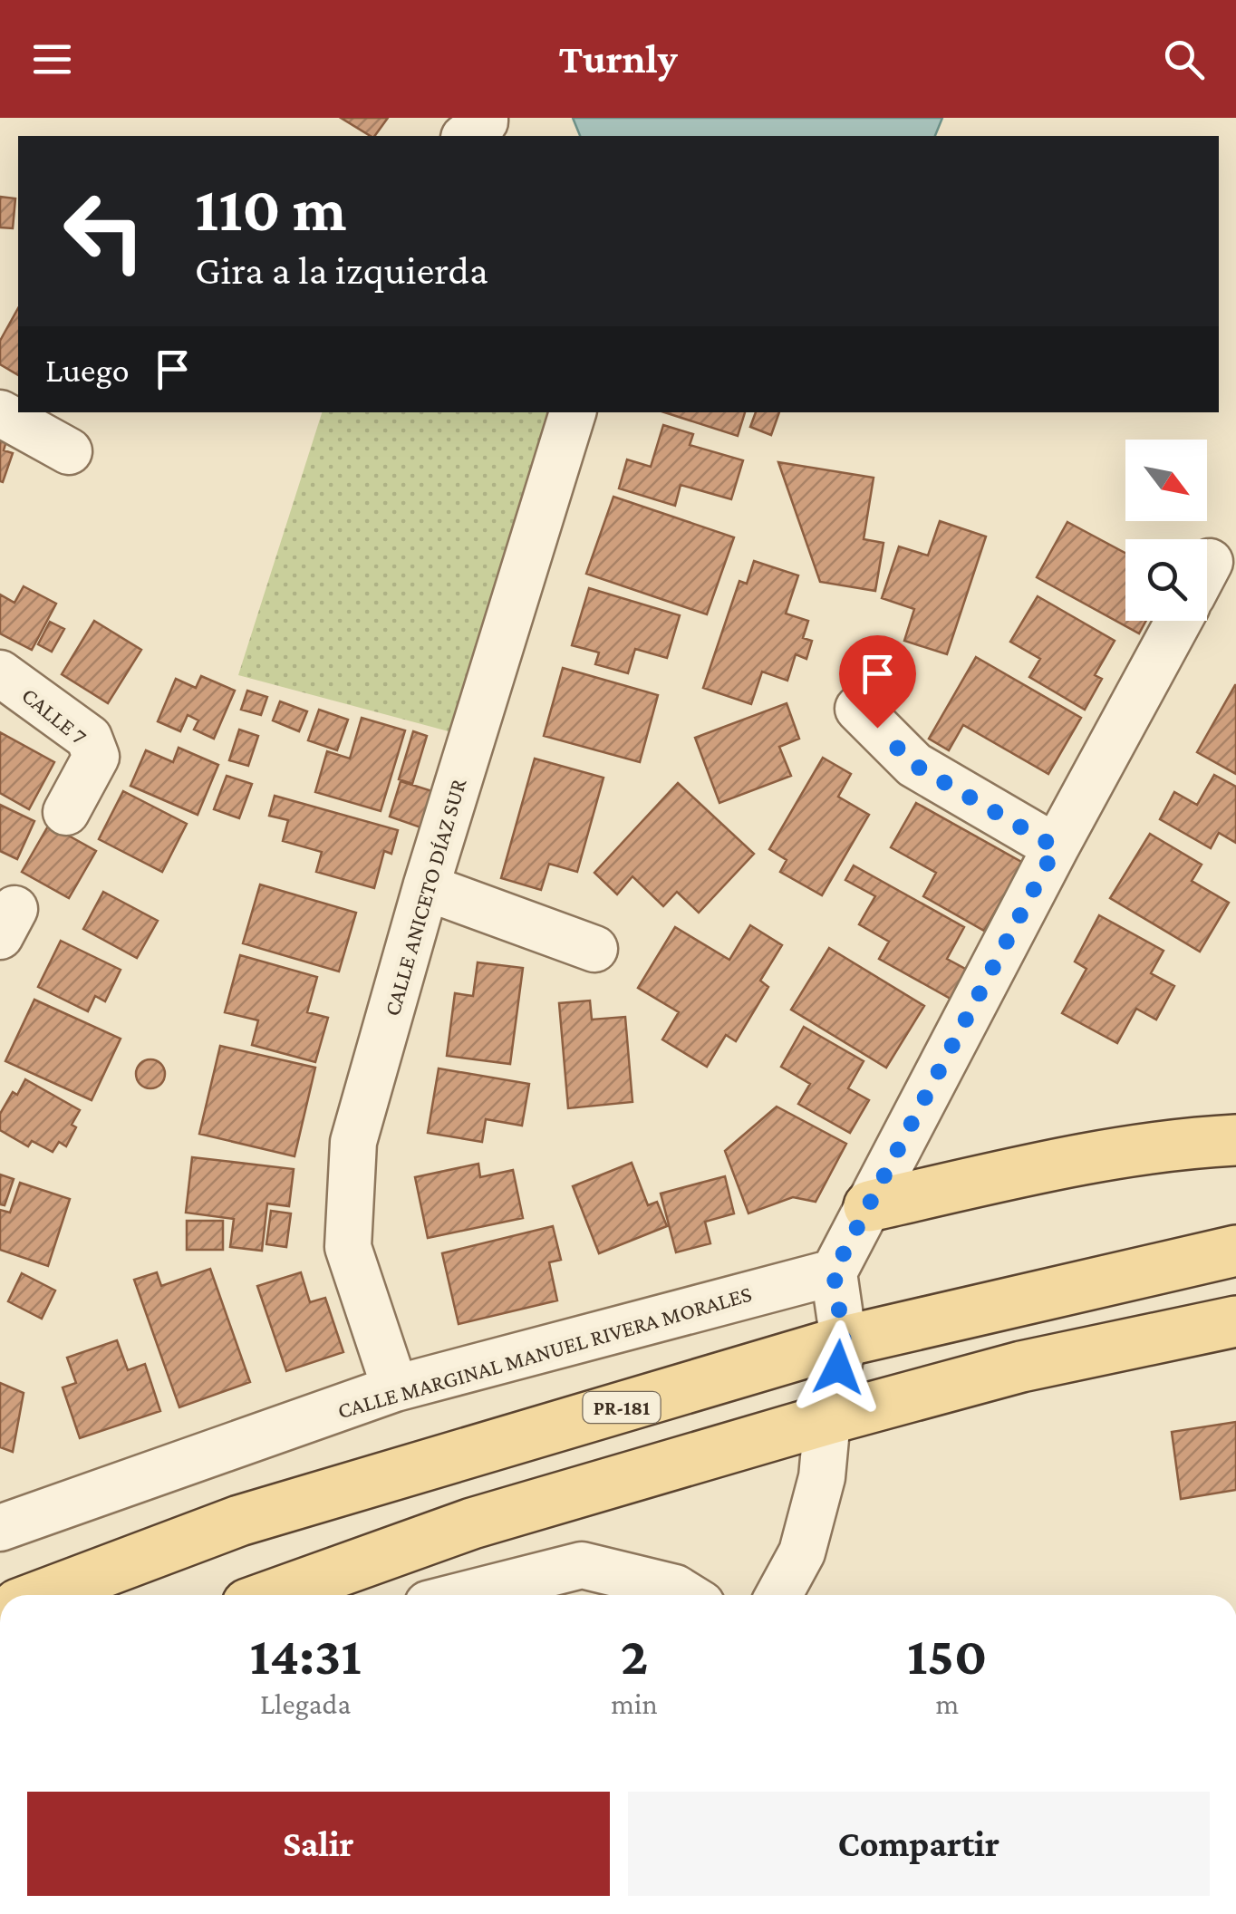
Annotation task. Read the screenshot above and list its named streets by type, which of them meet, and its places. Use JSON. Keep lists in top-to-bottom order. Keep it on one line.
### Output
{"streets":{"main road":["PR-181"],"street":["CALLE 7","CALLE ANICETO DÍAZ SUR","CALLE MARGINAL MANUEL RIVERA MORALES"]},"crossings":[["CALLE ANICETO DÍAZ SUR","CALLE MARGINAL MANUEL RIVERA MORALES"]],"north":"bottom right","page":{"header":"Turnly","turn":["110 m","Gira a la izquierda"],"then":"Luego","eta":["14:31","Llegada","2","min","150","m"],"buttons":["Salir","Compartir"]}}
